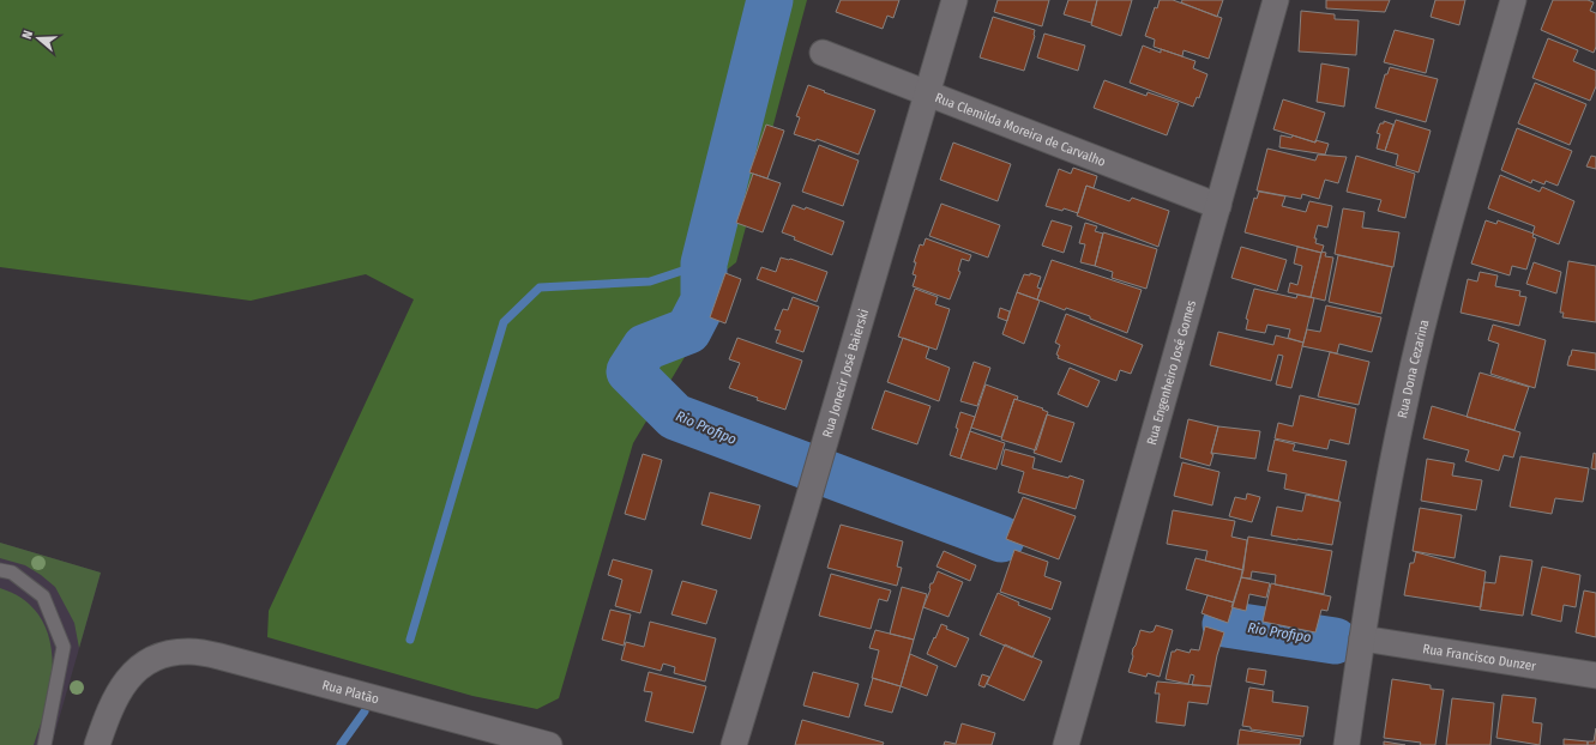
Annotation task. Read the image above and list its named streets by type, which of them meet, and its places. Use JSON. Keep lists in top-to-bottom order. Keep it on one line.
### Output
{"streets":{"street":["Rua Clemilda Moreira de Carvalho","Rua Dona Cezarina","Rua Jonecir José Baierski","Rua Engenheiro José Gomes","Rua Francisco Dunzer","Rua Platão"]},"crossings":[["Rua Clemilda Moreira de Carvalho","Rua Jonecir José Baierski"],["Rua Clemilda Moreira de Carvalho","Rua Engenheiro José Gomes"],["Rua Dona Cezarina","Rua Francisco Dunzer"]],"water":["Rio Profipo"],"north":"left"}
